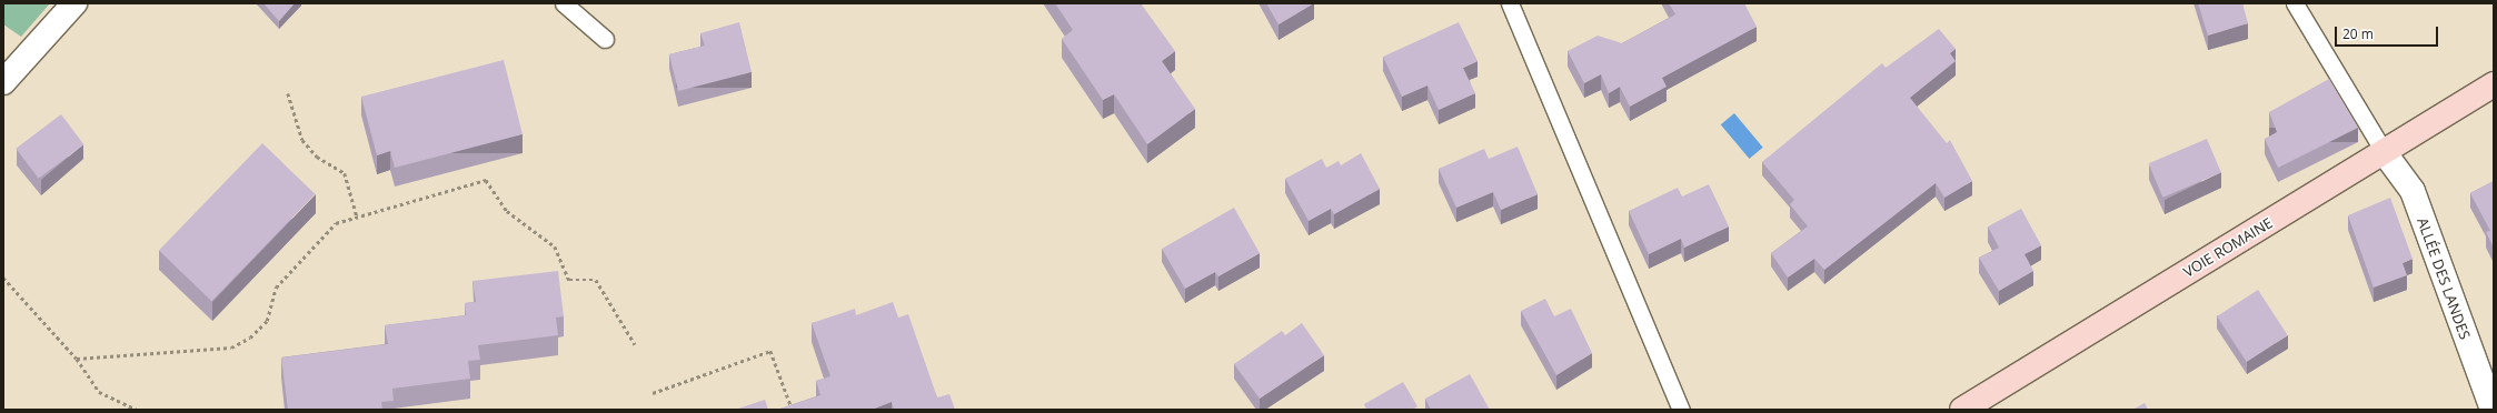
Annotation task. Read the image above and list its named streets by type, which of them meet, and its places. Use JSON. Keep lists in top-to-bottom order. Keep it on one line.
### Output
{"streets":{"street":["VOIE ROMAINE","ALLÉE DES LANDES"]},"crossings":[["VOIE ROMAINE","ALLÉE DES LANDES"]],"scale_bar":"20 m"}
